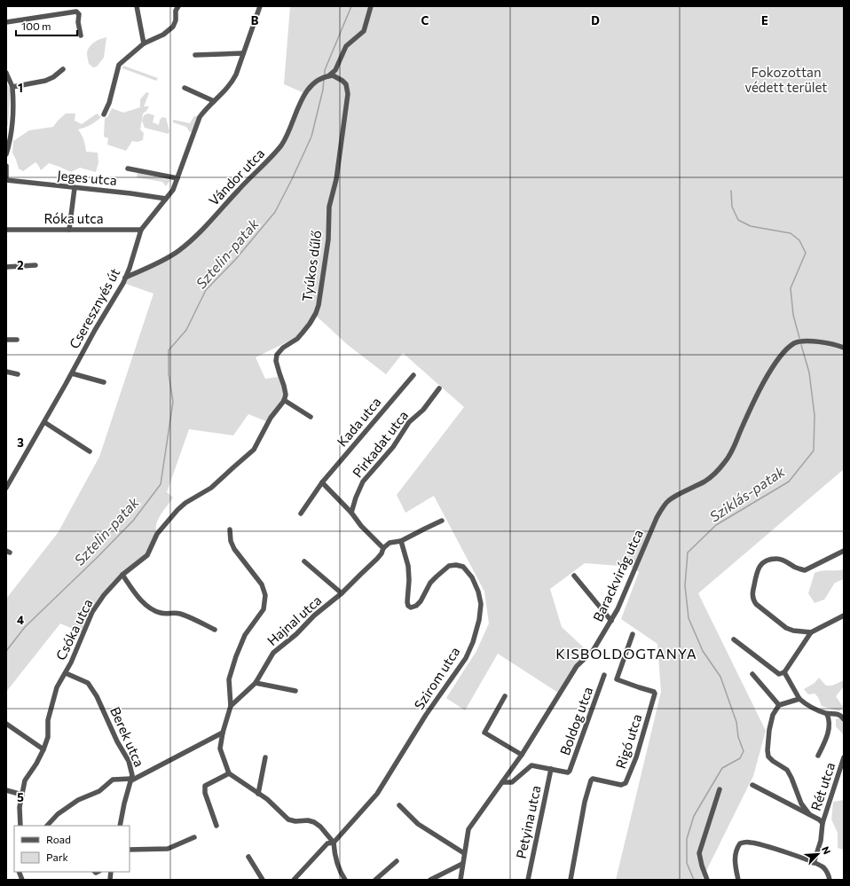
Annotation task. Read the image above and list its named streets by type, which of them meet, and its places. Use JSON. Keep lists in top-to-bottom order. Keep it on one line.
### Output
{"streets":{"street":["Vándor utca","Jeges utca","Róka utca","Tyúkos dűlő","Cseresznyés út","Kada utca","Pirkadat utca","Barackvirág utca","Hajnal utca","Csóka utca","Szirom utca","Boldog utca","Berek utca","Rigó utca","Rét utca","Petyina utca"]},"crossings":[["Vándor utca","Cseresznyés út"],["Jeges utca","Cseresznyés út"],["Róka utca","Cseresznyés út"],["Tyúkos dűlő","Csóka utca"],["Csóka utca","Berek utca"],["Boldog utca","Petyina utca"]],"districts":["KISBOLDOGTANYA"],"water":["Sztelin-patak","Sziklás-patak"],"parks":["Fokozottan védett terület"],"legend":["Road","Park"],"scale_bar":"100 m","north":"top right","grid":{"columns":["B","C","D","E"],"rows":["1","2","3","4","5"]}}
